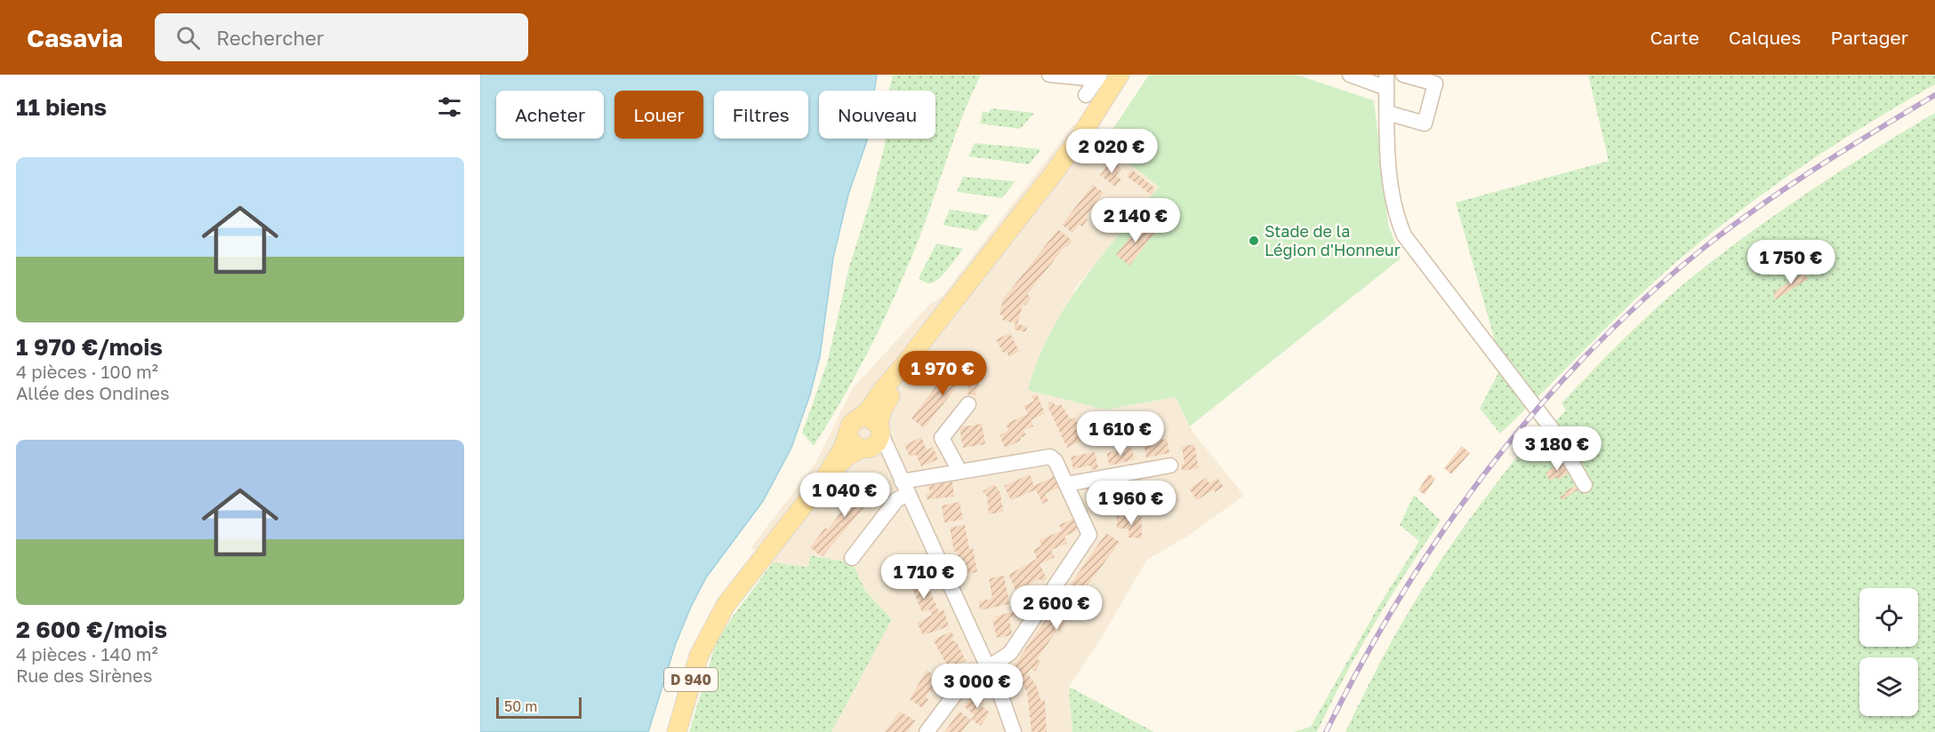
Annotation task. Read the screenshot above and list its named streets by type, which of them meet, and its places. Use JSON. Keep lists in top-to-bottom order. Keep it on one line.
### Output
{"streets":{"main road":["D 940"]},"places":["Stade de la Légion d'Honneur"],"scale_bar":"50 m","page":{"header":"Casavia","search":"Rechercher","nav":["Carte","Calques","Partager"],"heading":"11 biens","chip":["Acheter","Louer","Filtres","Nouveau"],"price":["2 020 €","2 140 €","1 750 €","1 970 €","1 610 €","3 180 €","1 040 €","1 960 €","1 710 €","2 600 €","3 000 €"],"list":[{"name":"1 970 €/mois","note":"4 pièces · 100 m² · Allée des Ondines"},{"name":"2 600 €/mois","note":"4 pièces · 140 m² · Rue des Sirènes"}],"scale":"50 m"}}
